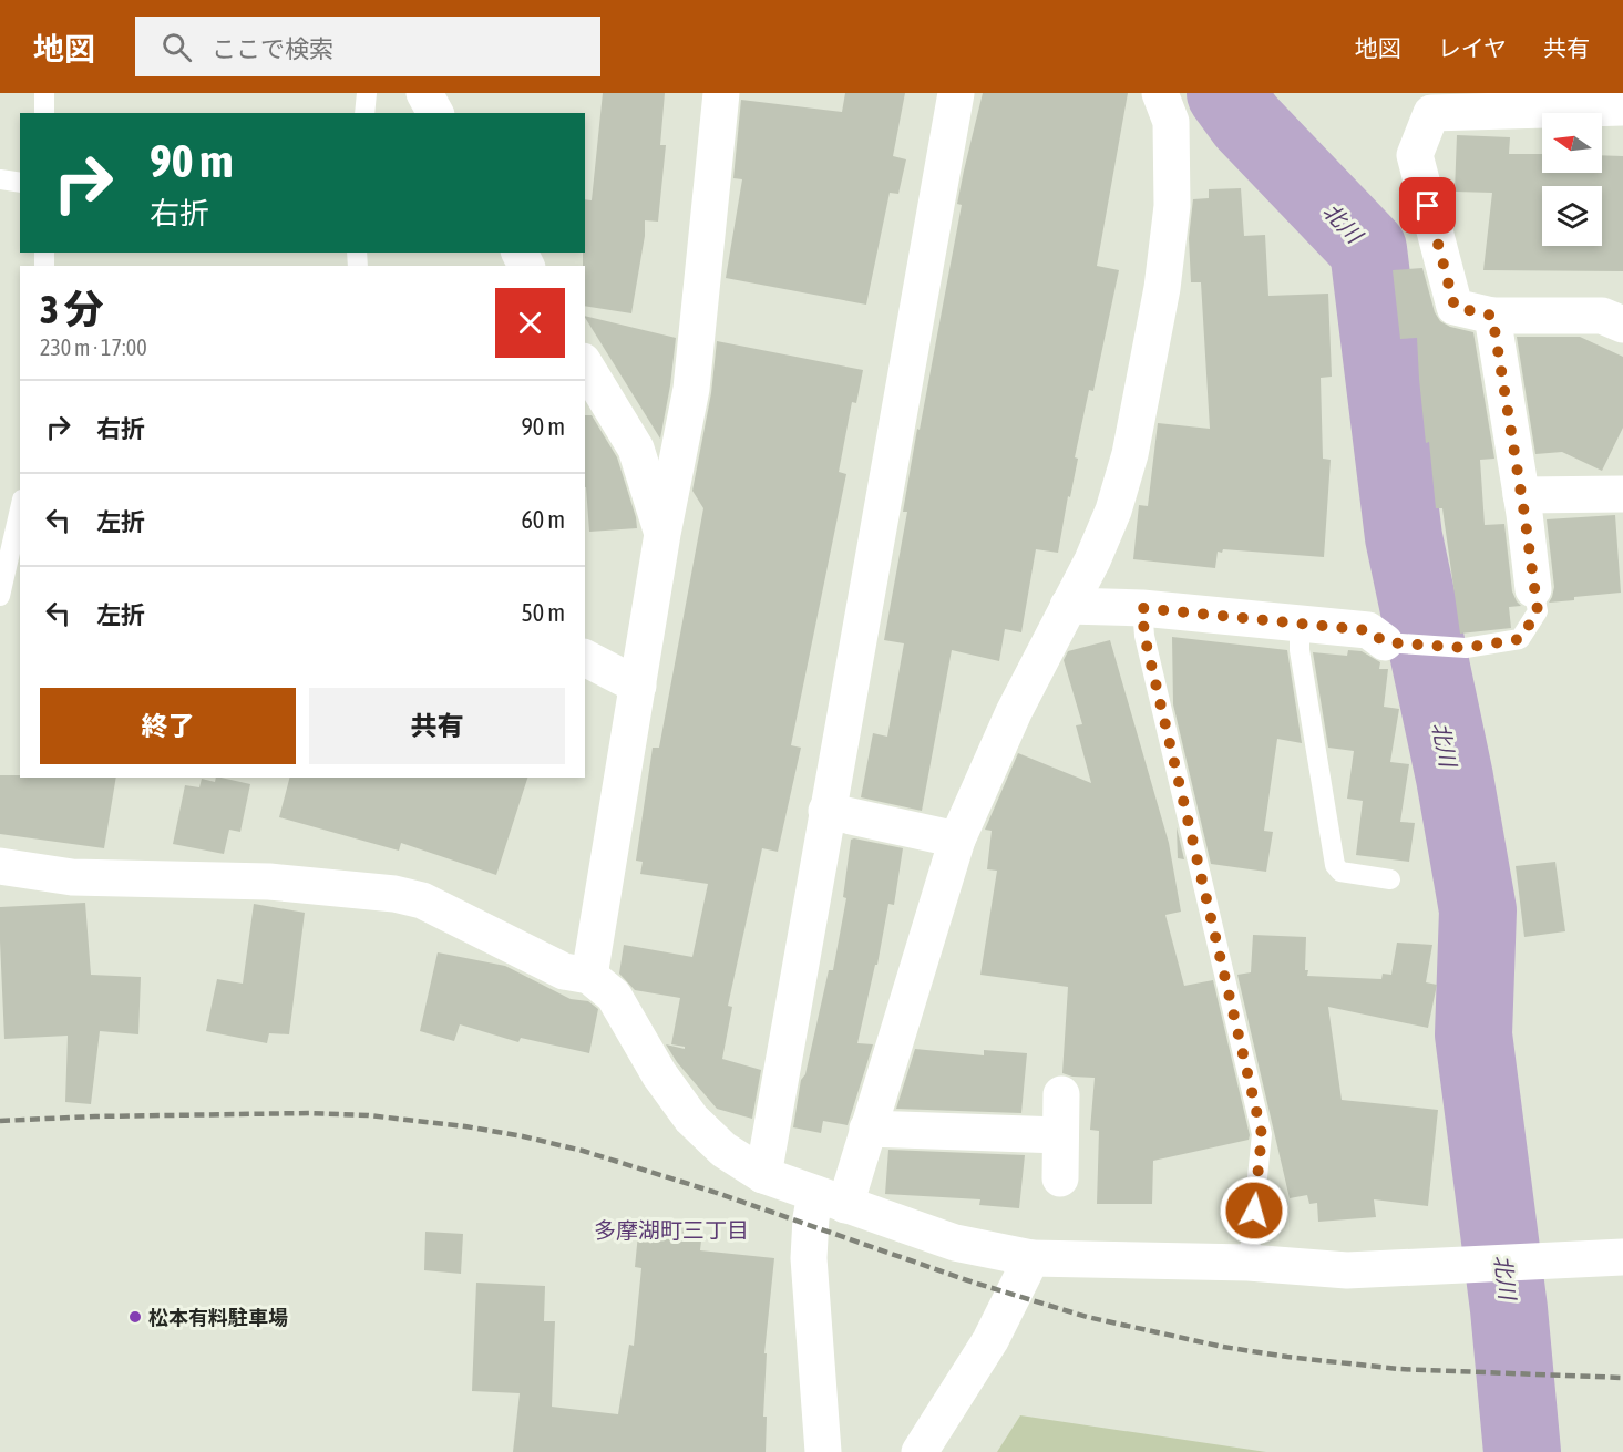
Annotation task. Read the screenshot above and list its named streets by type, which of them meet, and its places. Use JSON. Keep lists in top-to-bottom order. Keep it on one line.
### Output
{"districts":["多摩湖町三丁目"],"water":["北川"],"places":["松本有料駐車場"],"north":"left","page":{"header":"地図","search":"ここで検索","nav":["地図","レイヤ","共有"],"turn":["90 m","右折"],"heading":["3 分","230 m · 17:00"],"list":[{"name":"右折","value":"90 m"},{"name":"左折","value":"60 m"},{"name":"左折","value":"50 m"}],"buttons":["終了","共有"]}}
